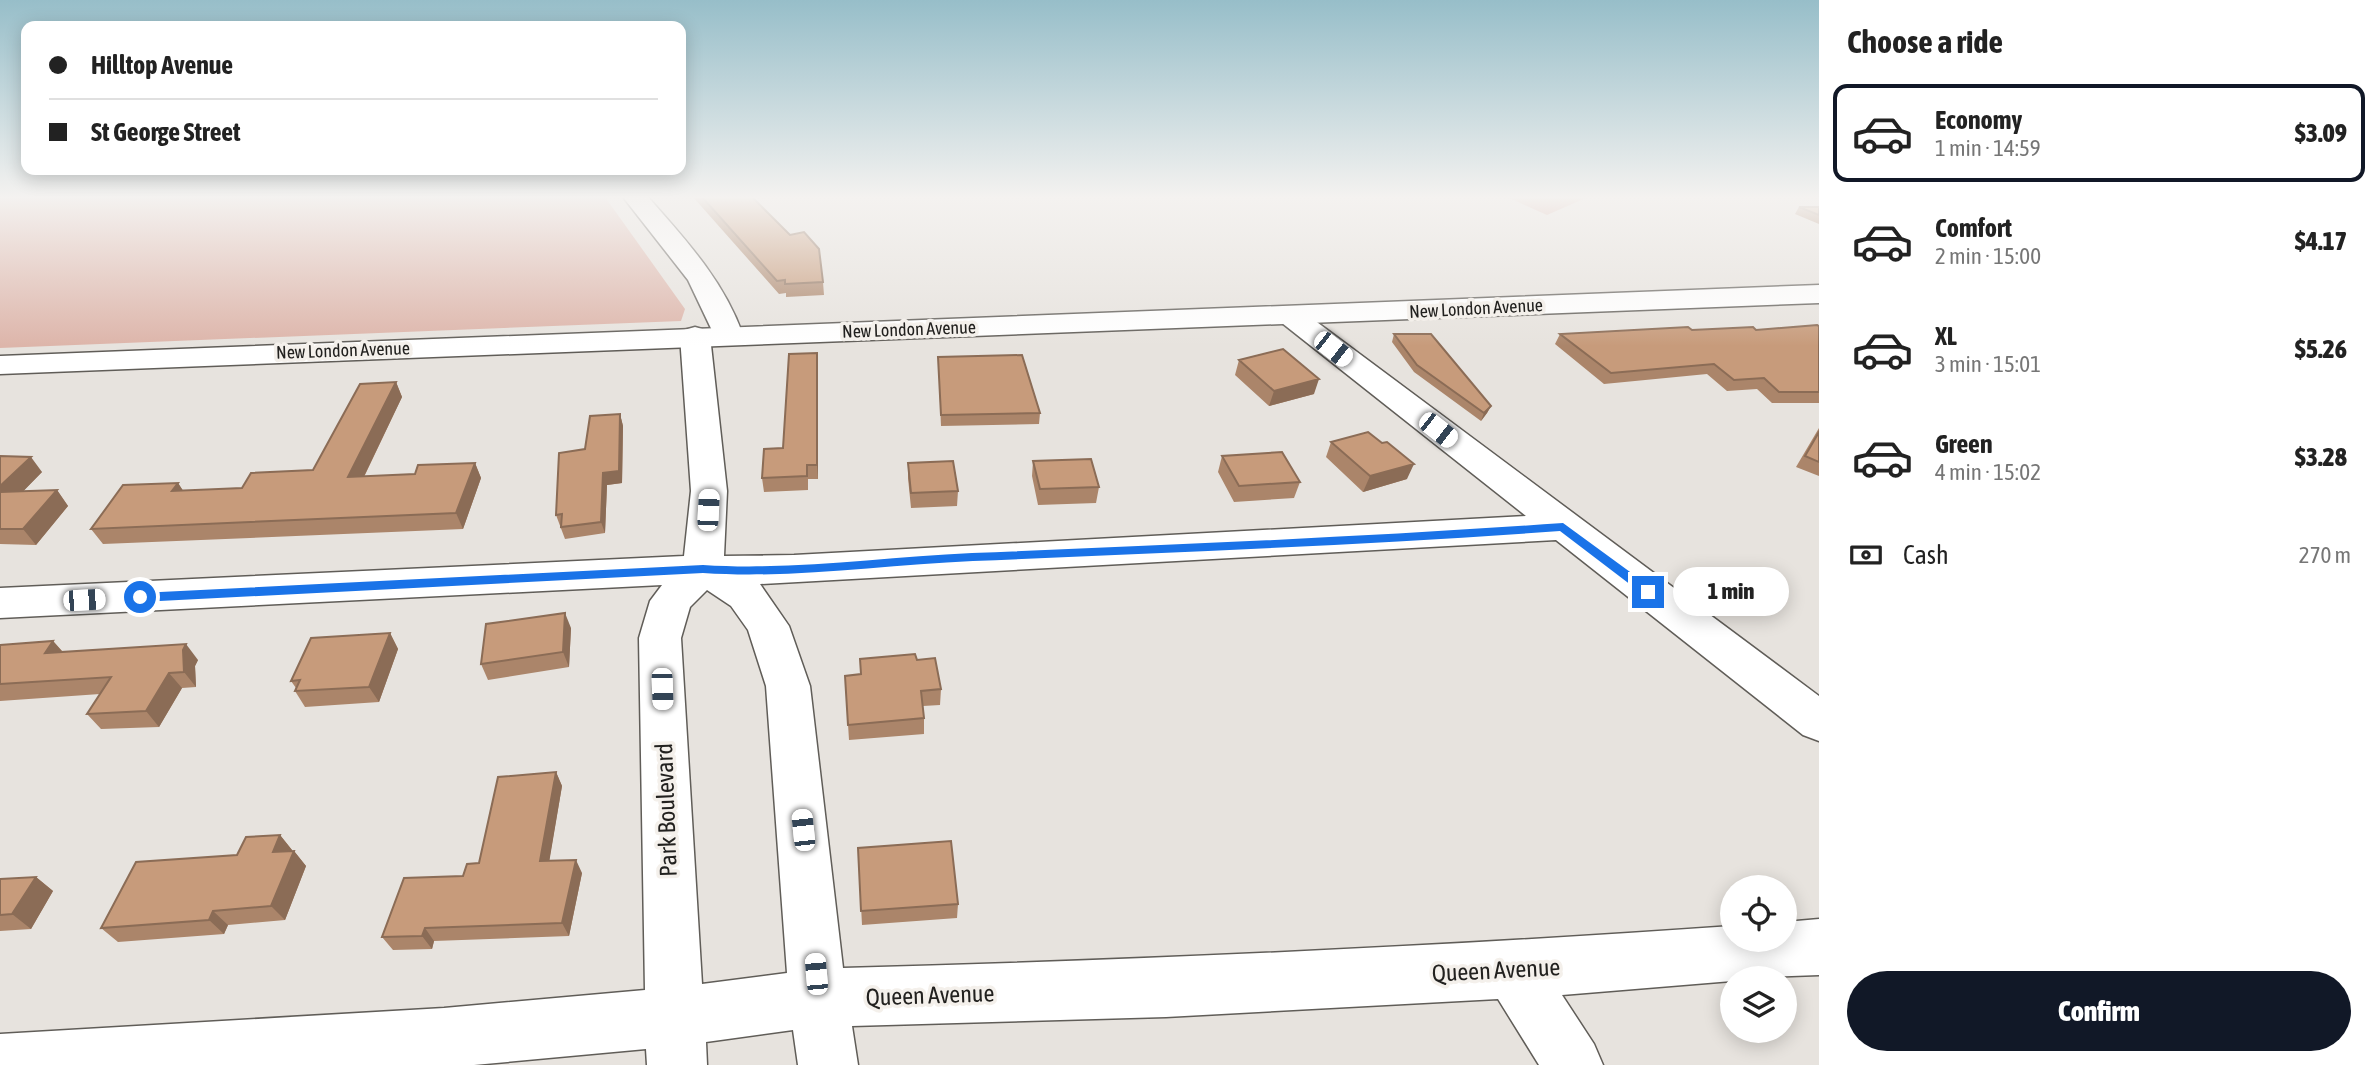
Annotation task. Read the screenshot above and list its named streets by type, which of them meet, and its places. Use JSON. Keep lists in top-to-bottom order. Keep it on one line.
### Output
{"streets":{"street":["New London Avenue","Park Boulevard","Queen Avenue"]},"crossings":[["Park Boulevard","Queen Avenue"]],"page":{"heading":"Choose a ride","banner":["Hilltop Avenue","St George Street"],"list":[{"name":"Economy","note":"1 min · 14:59","value":"$3.09"},{"name":"Comfort","note":"2 min · 15:00","value":"$4.17"},{"name":"XL","note":"3 min · 15:01","value":"$5.26"},{"name":"Green","note":"4 min · 15:02","value":"$3.28"}],"pay":["Cash","270 m"],"bubble":"1 min","buttons":"Confirm"}}
